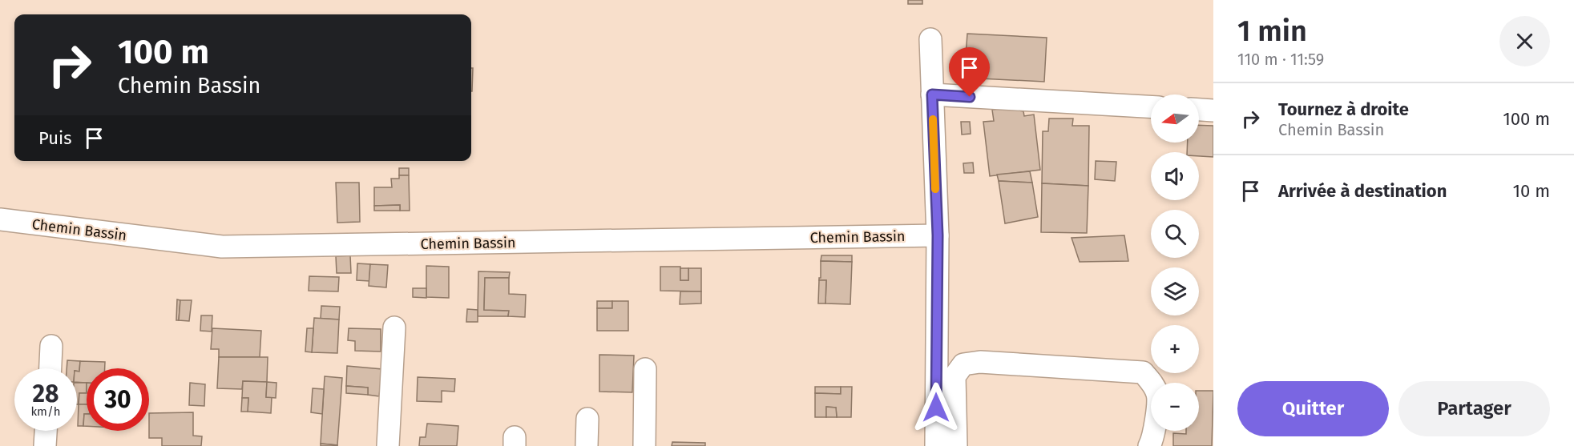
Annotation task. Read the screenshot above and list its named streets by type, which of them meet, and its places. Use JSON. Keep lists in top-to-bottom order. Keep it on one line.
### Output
{"streets":{"street":["Chemin Bassin"]},"north":"left","page":{"heading":["1 min","110 m · 11:59"],"turn":["100 m","Chemin Bassin"],"list":[{"name":"Tournez à droite","note":"Chemin Bassin","value":"100 m"},{"name":"Arrivée à destination","value":"10 m"}],"map_buttons":["+","−"],"then":"Puis","speed":"28 km/h","limit":"30","buttons":["Quitter","Partager"]}}
